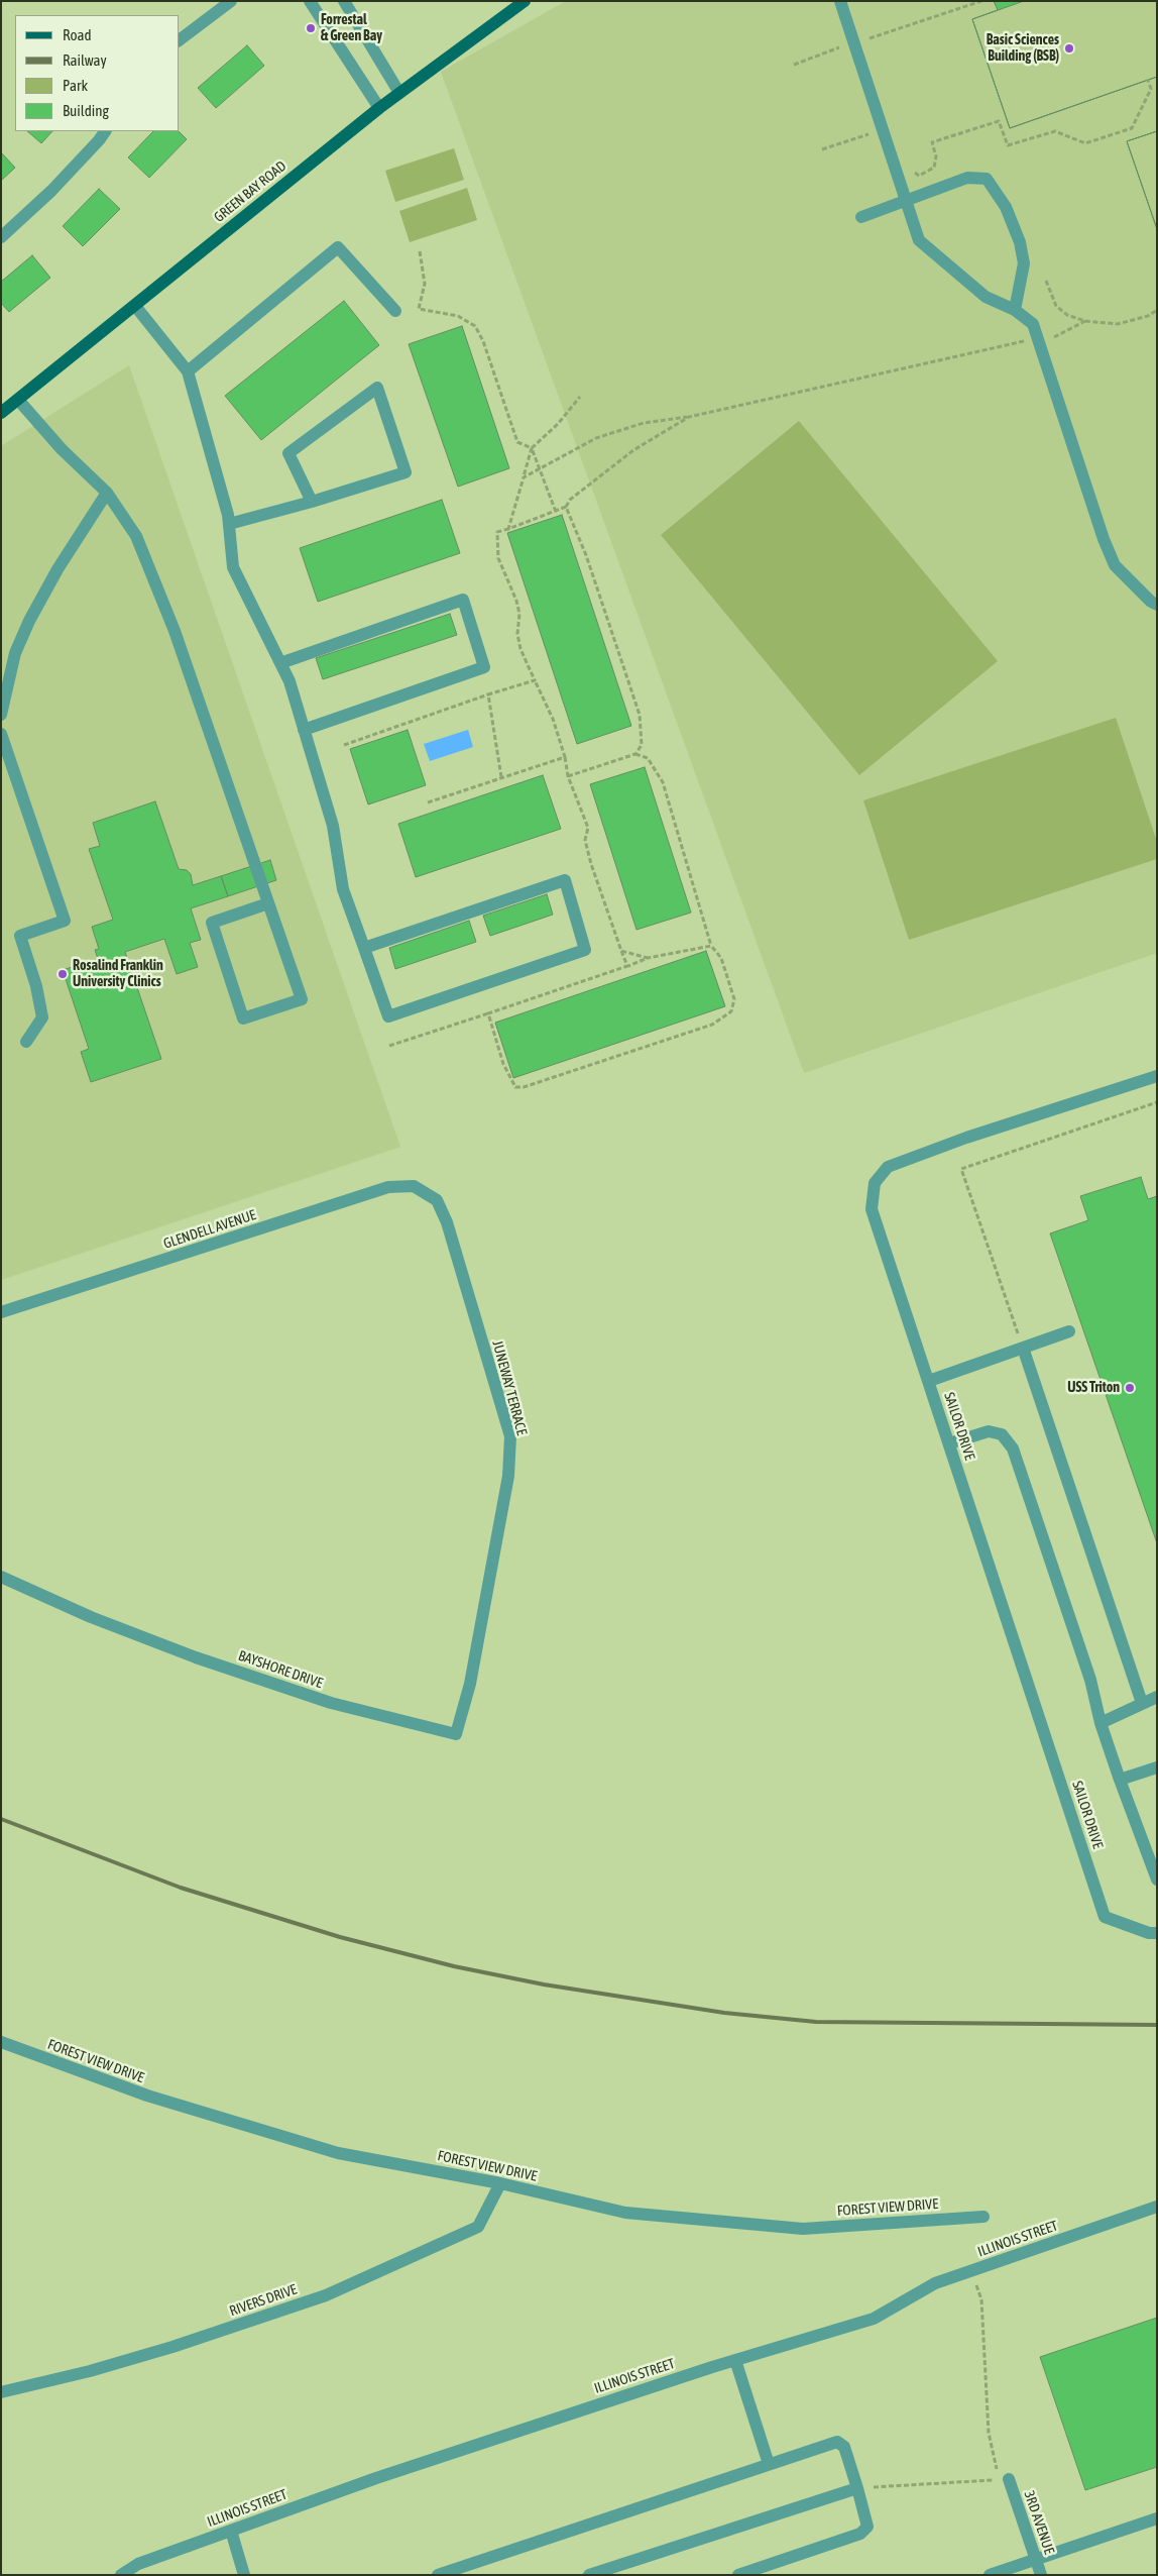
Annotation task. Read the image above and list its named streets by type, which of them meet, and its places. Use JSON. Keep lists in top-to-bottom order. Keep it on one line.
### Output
{"streets":{"main road":["GREEN BAY ROAD"],"street":["GLENDELL AVENUE","JUNEWAY TERRACE","SAILOR DRIVE","BAYSHORE DRIVE","FOREST VIEW DRIVE","ILLINOIS STREET","RIVERS DRIVE","3RD AVENUE"]},"crossings":[["GLENDELL AVENUE","JUNEWAY TERRACE"],["JUNEWAY TERRACE","BAYSHORE DRIVE"],["FOREST VIEW DRIVE","RIVERS DRIVE"]],"places":["Forrestal & Green Bay","Basic Sciences Building (BSB)","Rosalind Franklin University Clinics","USS Triton"],"legend":["Road","Railway","Park","Building"]}
